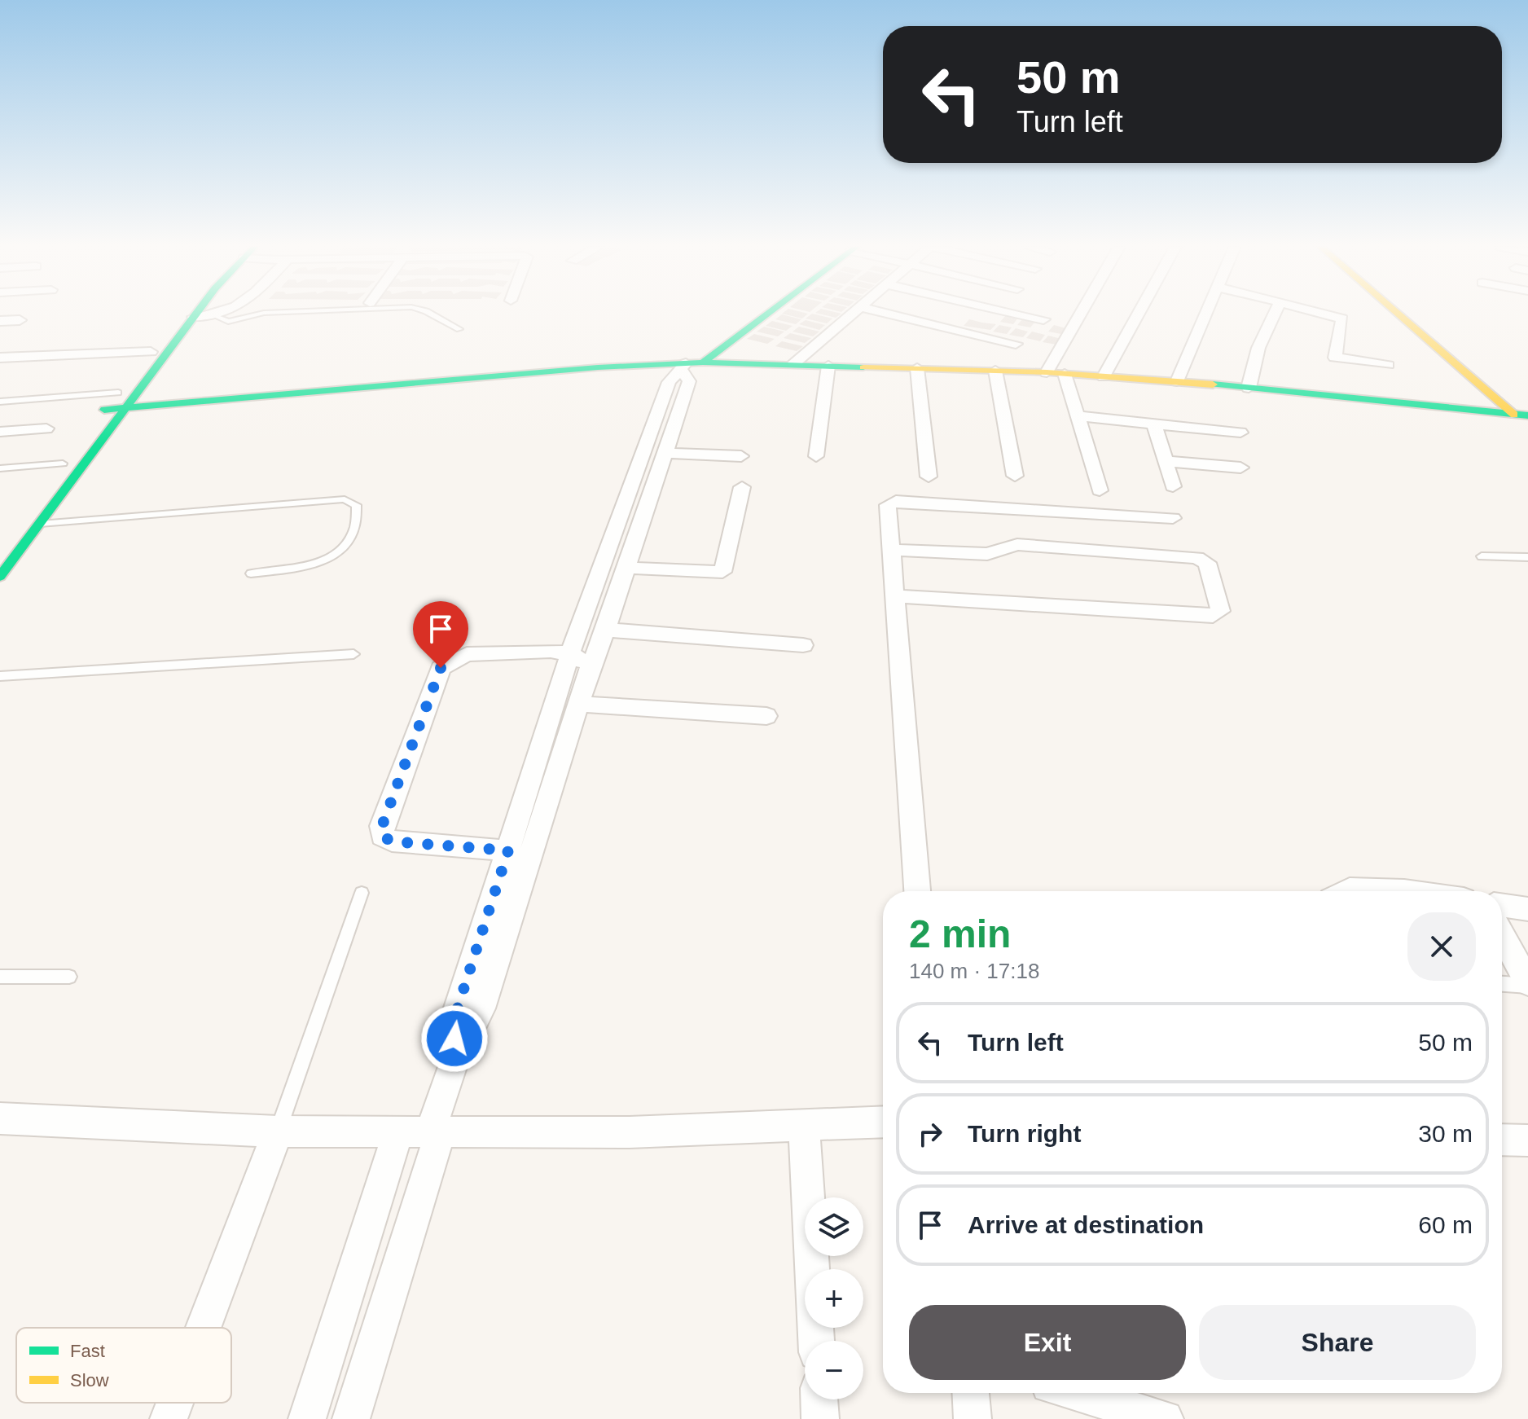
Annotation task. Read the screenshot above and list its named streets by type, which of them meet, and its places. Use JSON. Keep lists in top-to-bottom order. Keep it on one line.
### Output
{"legend":["Fast","Slow"],"page":{"turn":["50 m","Turn left"],"heading":["2 min","140 m · 17:18"],"list":[{"name":"Turn left","value":"50 m"},{"name":"Turn right","value":"30 m"},{"name":"Arrive at destination","value":"60 m"}],"map_buttons":["+","−"],"buttons":["Exit","Share"]}}
